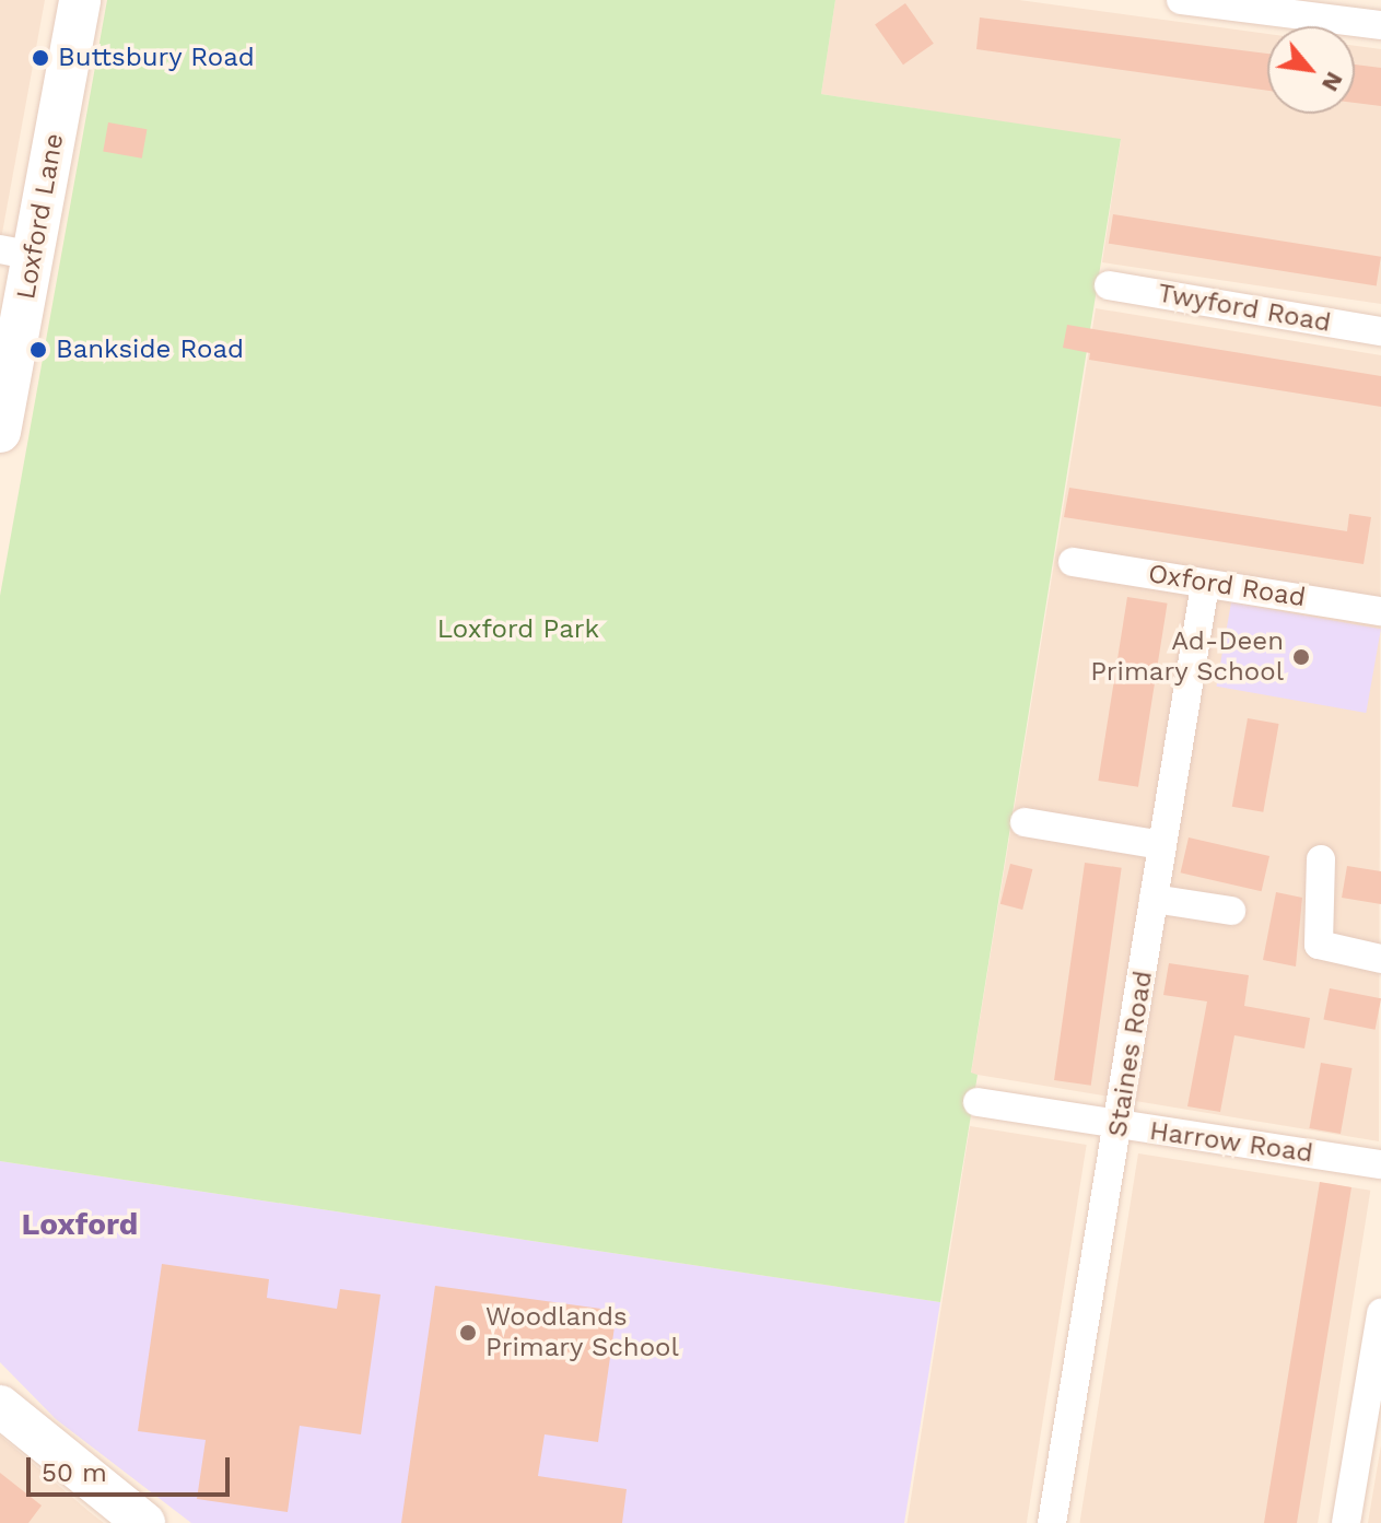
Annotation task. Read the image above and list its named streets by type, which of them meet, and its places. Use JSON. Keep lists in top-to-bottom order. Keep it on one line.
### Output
{"streets":{"street":["Loxford Lane","Twyford Road","Oxford Road","Staines Road","Harrow Road"]},"crossings":[["Oxford Road","Staines Road"],["Staines Road","Harrow Road"]],"districts":["Loxford"],"parks":["Loxford Park"],"places":["Buttsbury Road","Bankside Road","Ad-Deen Primary School","Woodlands Primary School"],"scale_bar":"50 m","north":"bottom right"}
